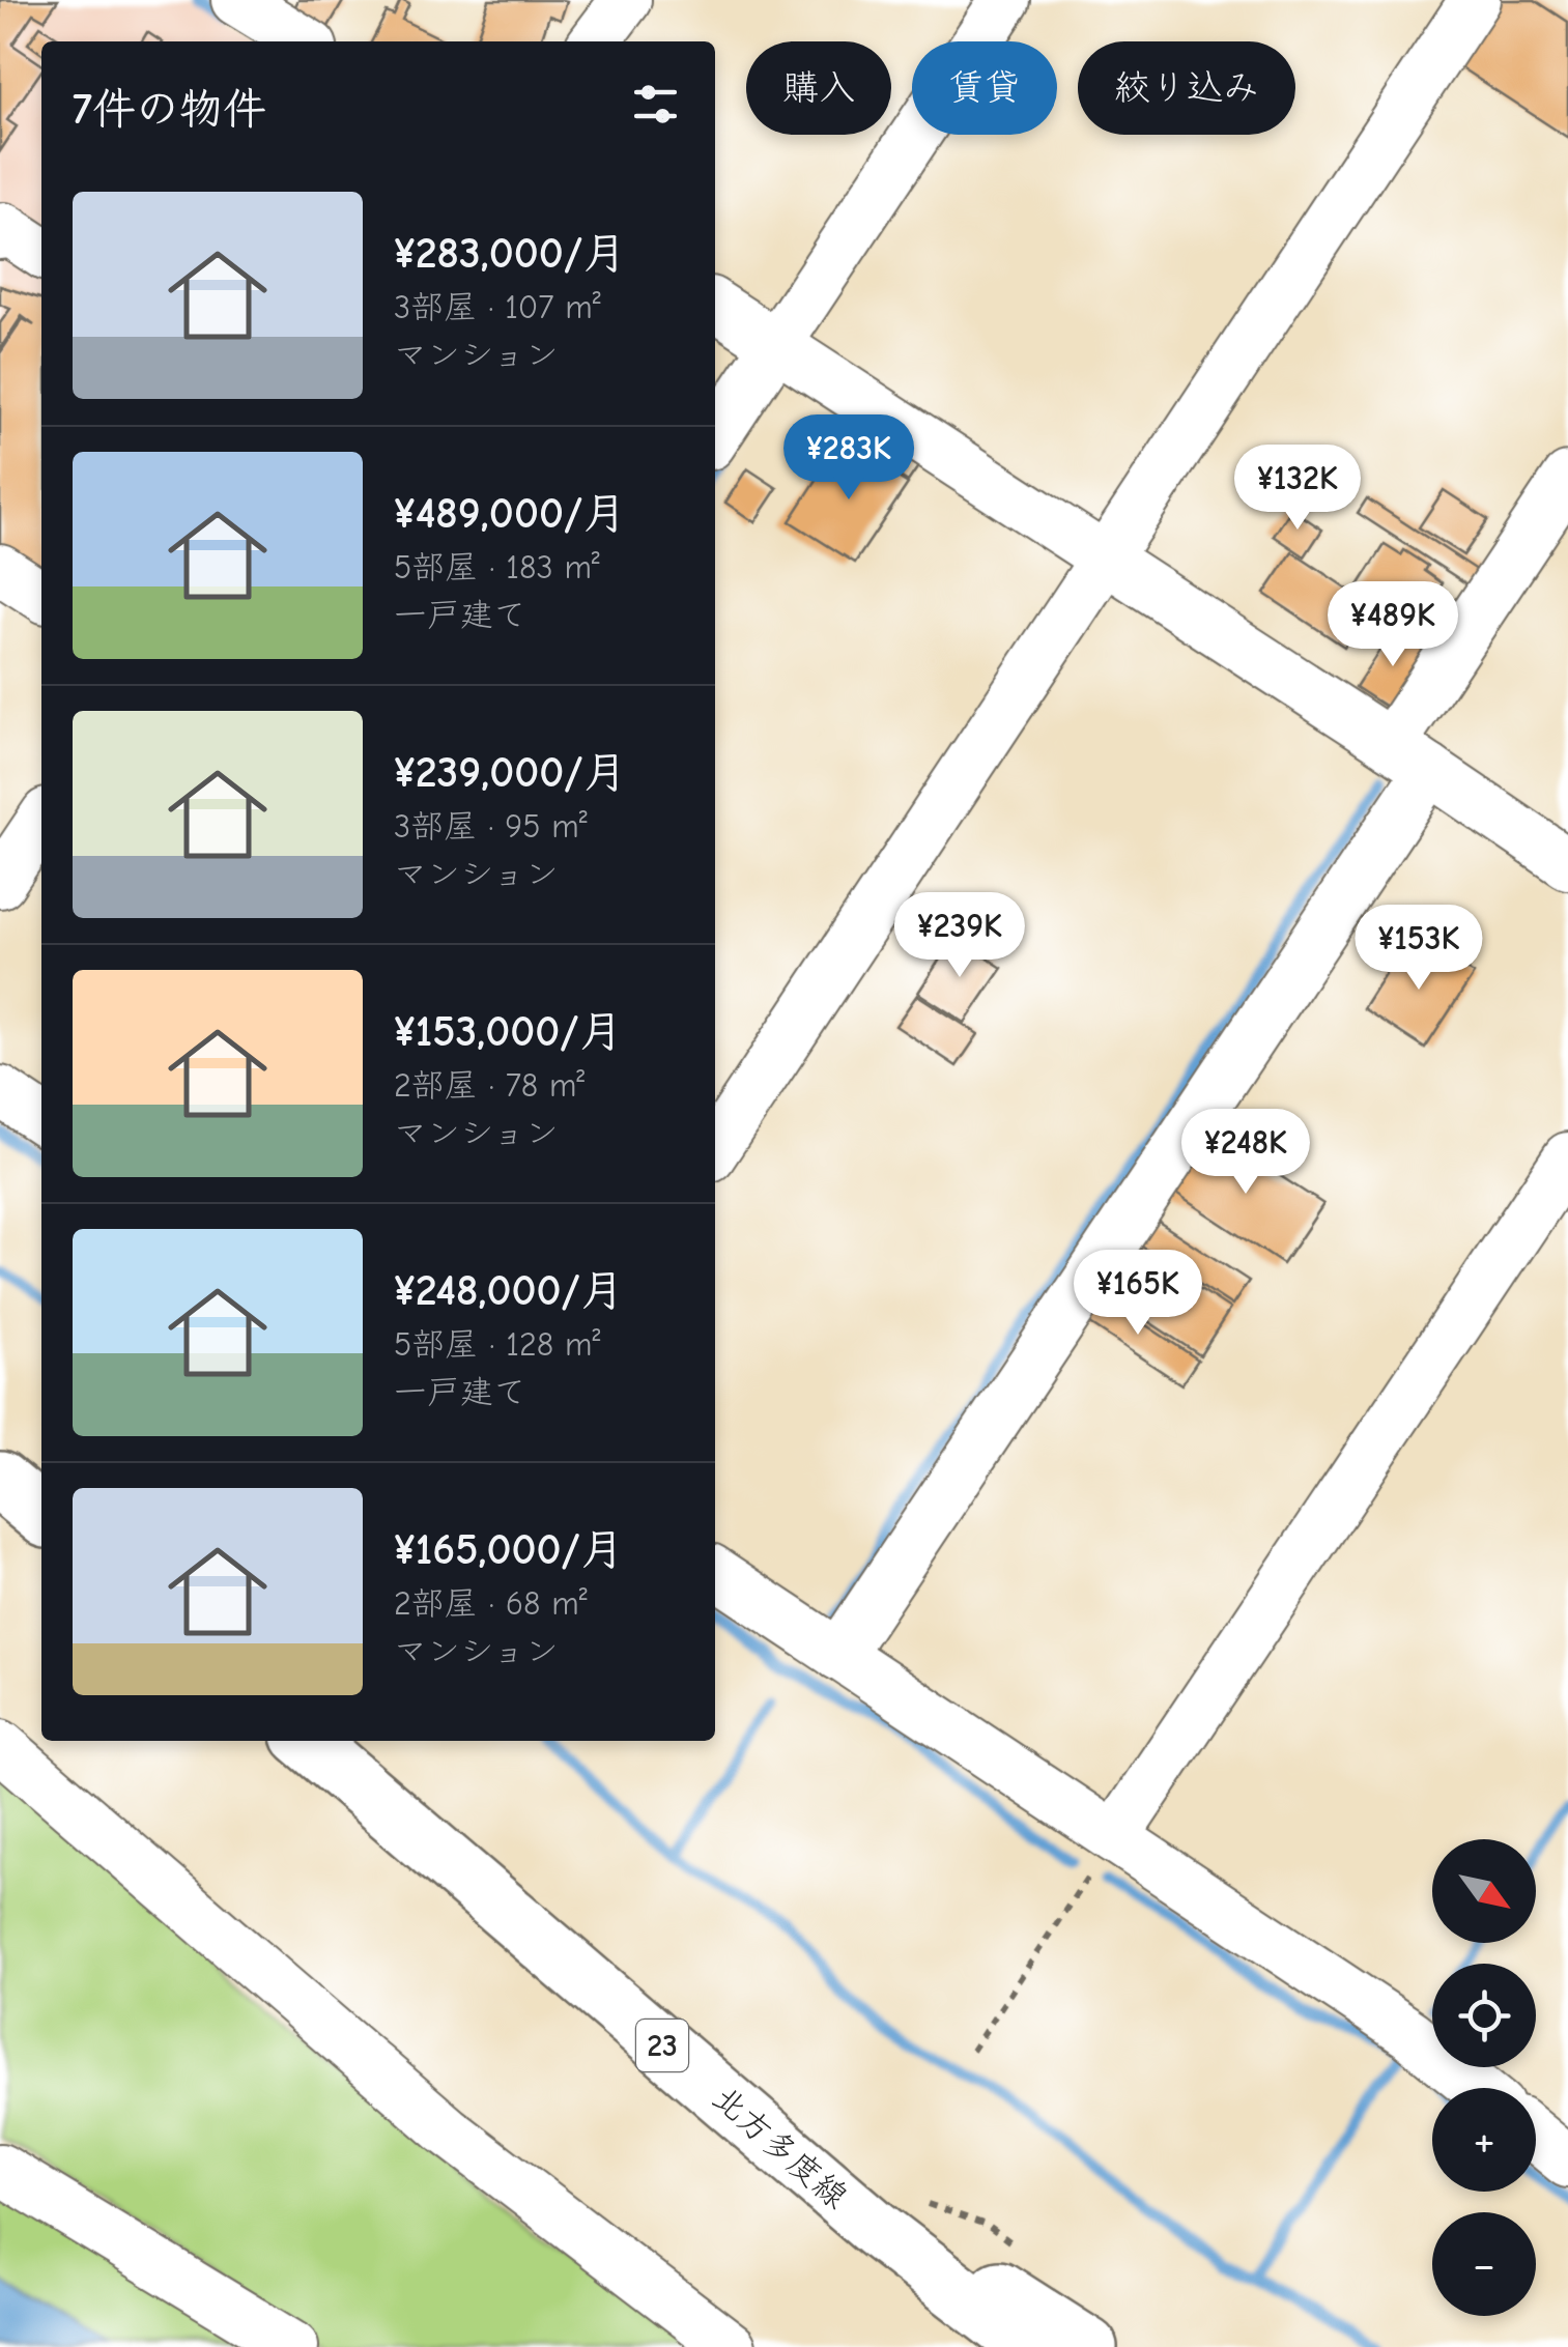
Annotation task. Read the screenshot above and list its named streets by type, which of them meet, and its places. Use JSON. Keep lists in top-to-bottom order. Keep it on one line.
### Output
{"streets":{"main road":["23","北方多度線"]},"north":"bottom right","page":{"chip":["購入","賃貸","絞り込み"],"heading":"7件の物件","list":[{"name":"¥283,000/月","note":"3部屋 · 107 m² · マンション"},{"name":"¥489,000/月","note":"5部屋 · 183 m² · 一戸建て"},{"name":"¥239,000/月","note":"3部屋 · 95 m² · マンション"},{"name":"¥153,000/月","note":"2部屋 · 78 m² · マンション"},{"name":"¥248,000/月","note":"5部屋 · 128 m² · 一戸建て"},{"name":"¥165,000/月","note":"2部屋 · 68 m² · マンション"}],"price":["¥283K","¥132K","¥489K","¥239K","¥153K","¥248K","¥165K"],"map_buttons":["+","−"]}}
